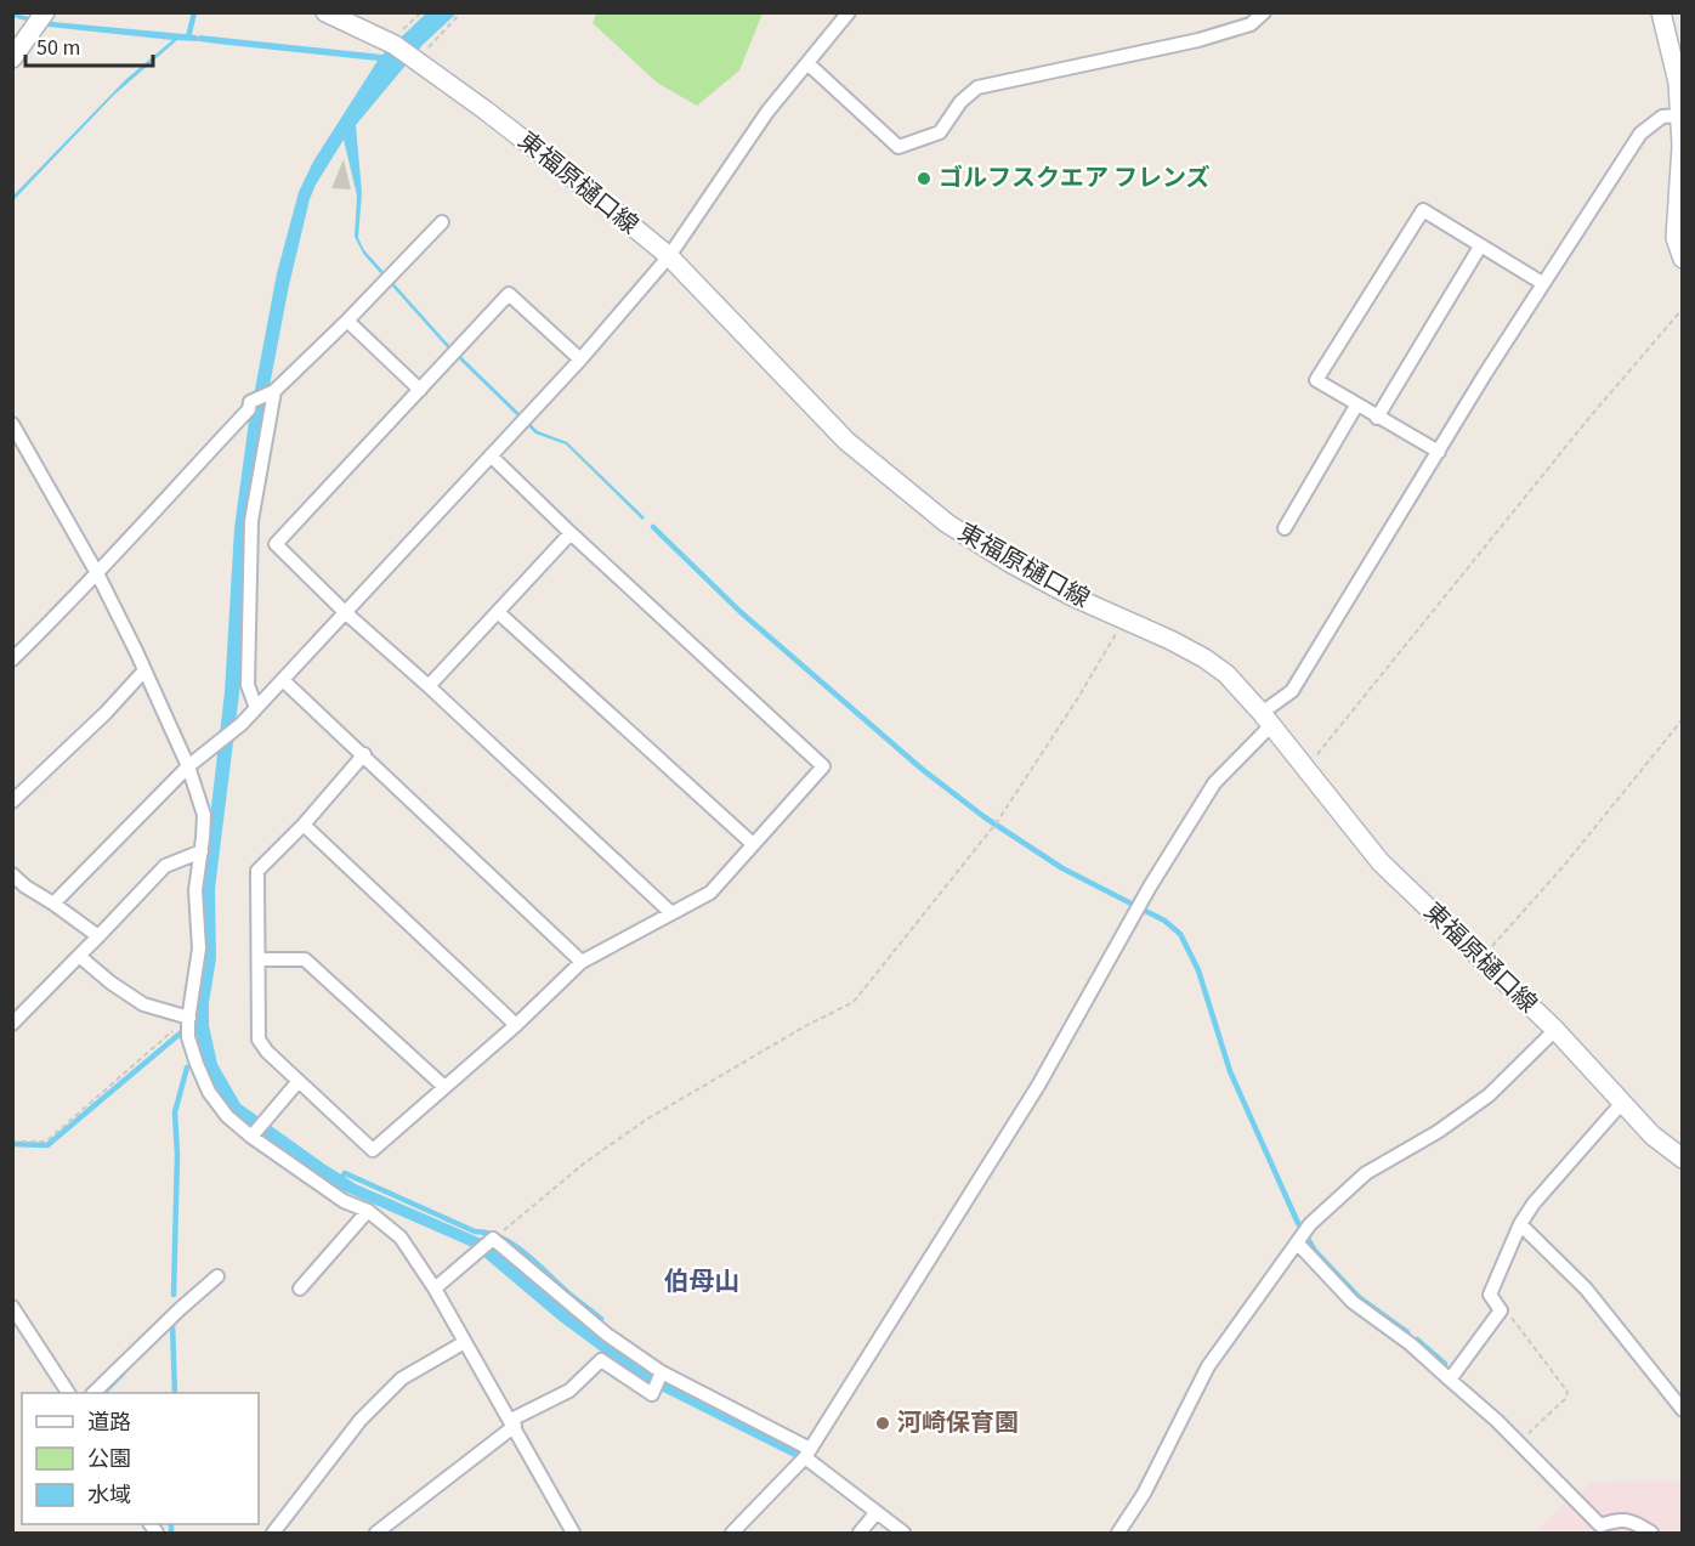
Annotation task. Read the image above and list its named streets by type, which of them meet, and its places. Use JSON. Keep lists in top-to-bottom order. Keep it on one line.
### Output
{"streets":{"main road":["東福原樋口線"]},"districts":["伯母山"],"places":["ゴルフスクエア フレンズ","河崎保育園"],"legend":["道路","公園","水域"],"scale_bar":"50 m"}
